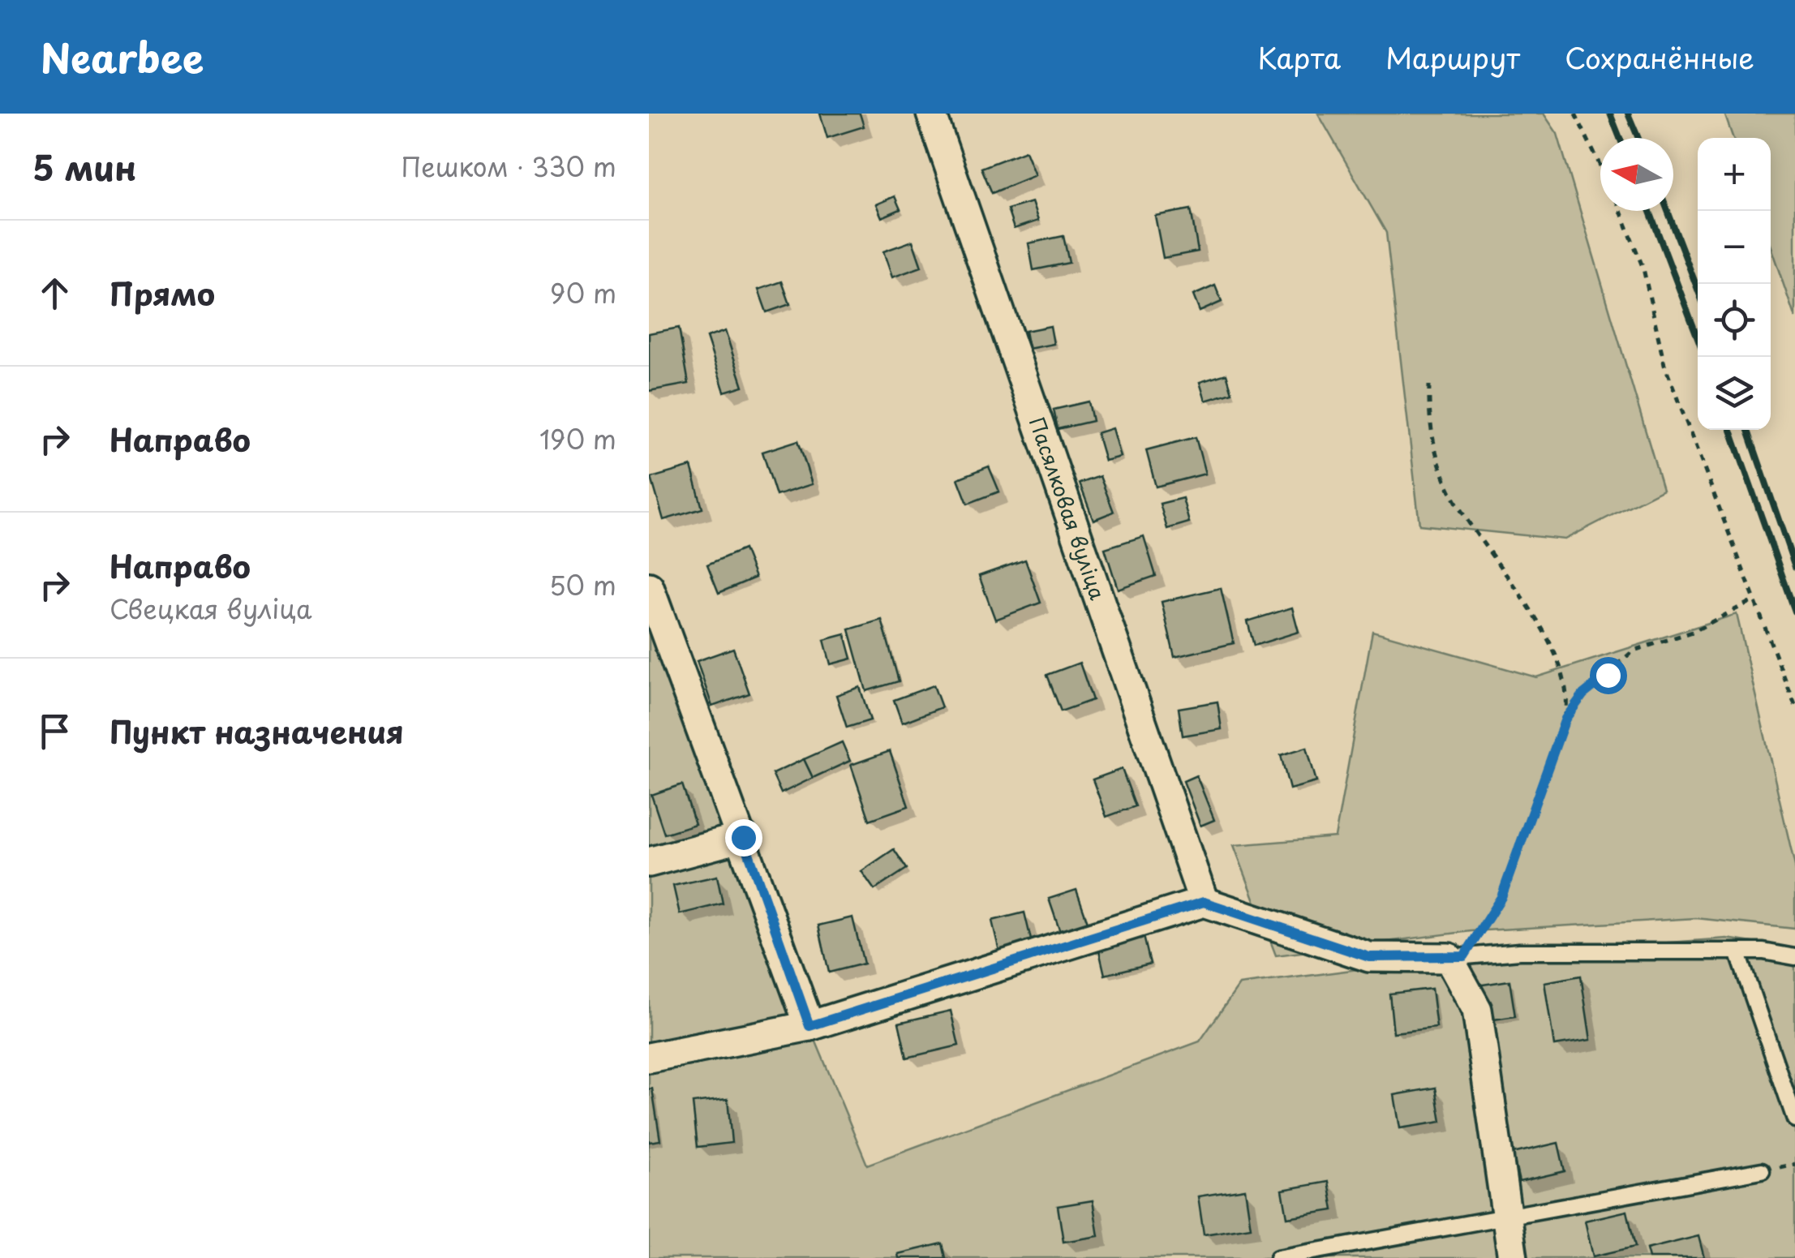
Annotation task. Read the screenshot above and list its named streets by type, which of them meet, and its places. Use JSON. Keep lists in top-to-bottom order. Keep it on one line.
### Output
{"streets":{"street":["Пасялковая вуліца"]},"north":"left","page":{"header":"Nearbee","nav":["Карта","Маршрут","Сохранённые"],"heading":["5 мин","Пешком · 330 m"],"map_buttons":["+","−"],"list":[["Прямо","90 m"],["Направо","190 m"],["Направо","Свецкая вуліца","50 m"],"Пункт назначения"]}}
